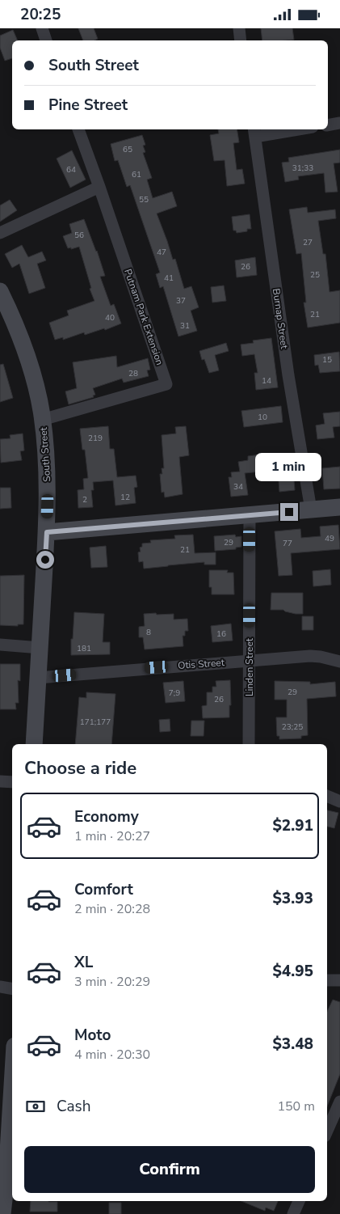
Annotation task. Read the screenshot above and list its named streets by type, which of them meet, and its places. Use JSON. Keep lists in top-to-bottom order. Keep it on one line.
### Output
{"streets":{"main road":["South Street"],"street":["Putnam Park Extension","Burnap Street","Otis Street","Linden Street"]},"crossings":[["Putnam Park Extension","South Street"],["South Street","Otis Street"],["Otis Street","Linden Street"]],"house_numbers":["65","31;33","64","61","55","56","27","47","26","25","41","37","21","40","31","15","28","14","10","219","34","12","2","49","29","77","21","8","16","181","29","7;9","26","171;177","23;25"],"page":{"status":"20:25","banner":["South Street","Pine Street"],"bubble":"1 min","heading":"Choose a ride","list":[{"name":"Economy","note":"1 min · 20:27","value":"$2.91"},{"name":"Comfort","note":"2 min · 20:28","value":"$3.93"},{"name":"XL","note":"3 min · 20:29","value":"$4.95"},{"name":"Moto","note":"4 min · 20:30","value":"$3.48"}],"pay":["Cash","150 m"],"buttons":"Confirm"}}
